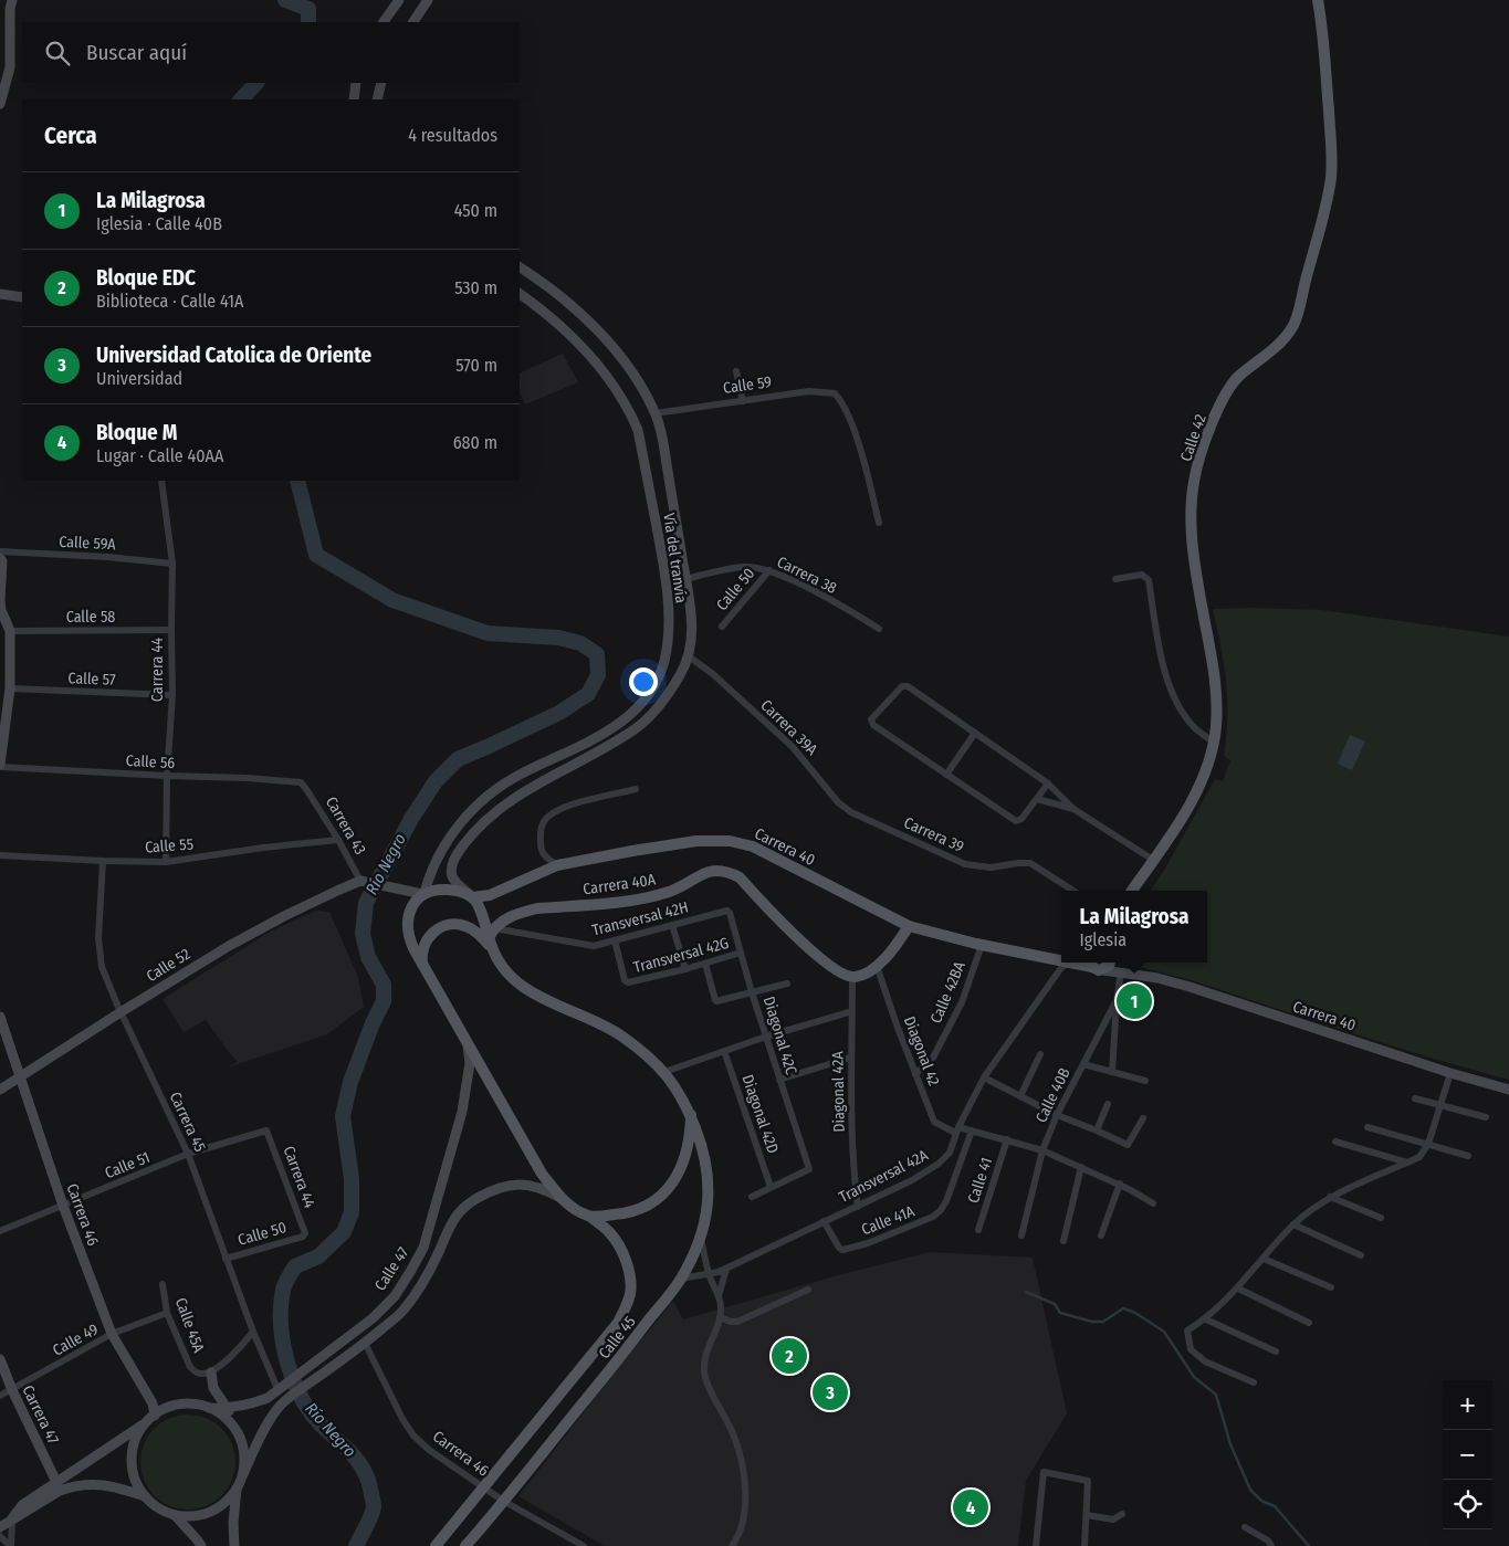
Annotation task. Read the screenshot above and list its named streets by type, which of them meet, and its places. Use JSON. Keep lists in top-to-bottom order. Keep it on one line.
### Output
{"streets":{"main road":["Calle 42","Vía del tranvía","Carrera 40","Carrera 40A","Calle 52","Carrera 46","Calle 47","Calle 45","Carrera 47"],"street":["Calle 59","Calle 59A","Carrera 38","Calle 50","Calle 58","Carrera 44","Calle 57","Carrera 39A","Calle 56","Carrera 43","Carrera 39","Calle 55","Transversal 42H","Transversal 42G","Calle 42BA","Diagonal 42C","Diagonal 42","Diagonal 42A","Calle 40B","Diagonal 42D","Carrera 45","Calle 51","Transversal 42A","Calle 41","Calle 41A","Calle 45A","Calle 49"]},"crossings":[["Calle 59","Vía del tranvía"],["Calle 59A","Carrera 44"],["Vía del tranvía","Carrera 38"],["Vía del tranvía","Carrera 39A"],["Vía del tranvía","Carrera 40"],["Carrera 38","Calle 50"],["Calle 50","Carrera 44"],["Calle 50","Carrera 45"],["Calle 58","Carrera 44"],["Carrera 44","Calle 57"],["Carrera 44","Calle 56"],["Carrera 44","Calle 55"],["Carrera 44","Calle 51"],["Carrera 39A","Carrera 39"],["Calle 56","Carrera 43"],["Carrera 43","Calle 55"],["Carrera 43","Calle 52"],["Calle 55","Carrera 45"],["Carrera 40","Calle 42BA"],["Carrera 40","Calle 40B"],["Carrera 40","Transversal 42A"],["Carrera 40A","Transversal 42H"],["Carrera 40A","Diagonal 42A"],["Carrera 40A","Calle 45"],["Transversal 42H","Transversal 42G"],["Transversal 42H","Diagonal 42C"],["Transversal 42H","Calle 45"],["Transversal 42G","Diagonal 42C"],["Calle 52","Carrera 45"],["Calle 52","Carrera 46"],["Calle 42BA","Diagonal 42"],["Diagonal 42C","Diagonal 42D"],["Diagonal 42","Calle 40B"],["Diagonal 42","Transversal 42A"],["Diagonal 42","Calle 41"],["Diagonal 42","Calle 41A"],["Diagonal 42A","Transversal 42A"],["Carrera 45","Calle 51"],["Carrera 45","Calle 47"],["Calle 51","Carrera 46"],["Transversal 42A","Calle 41A"],["Transversal 42A","Calle 45"],["Carrera 46","Calle 47"],["Carrera 46","Calle 45"],["Carrera 46","Calle 49"],["Calle 45A","Calle 49"],["Calle 49","Carrera 47"]],"water":["Río Negro"],"page":{"search":"Buscar aquí","heading":["Cerca","4 resultados"],"list":[{"mark":"1","name":"La Milagrosa","note":"Iglesia · Calle 40B","value":"450 m"},{"mark":"2","name":"Bloque EDC","note":"Biblioteca · Calle 41A","value":"530 m"},{"mark":"3","name":"Universidad Catolica de Oriente","note":"Universidad","value":"570 m"},{"mark":"4","name":"Bloque M","note":"Lugar · Calle 40AA","value":"680 m"}],"popup":["La Milagrosa","Iglesia"],"pins":["1","2","3","4"],"map_buttons":["+","−"]}}
